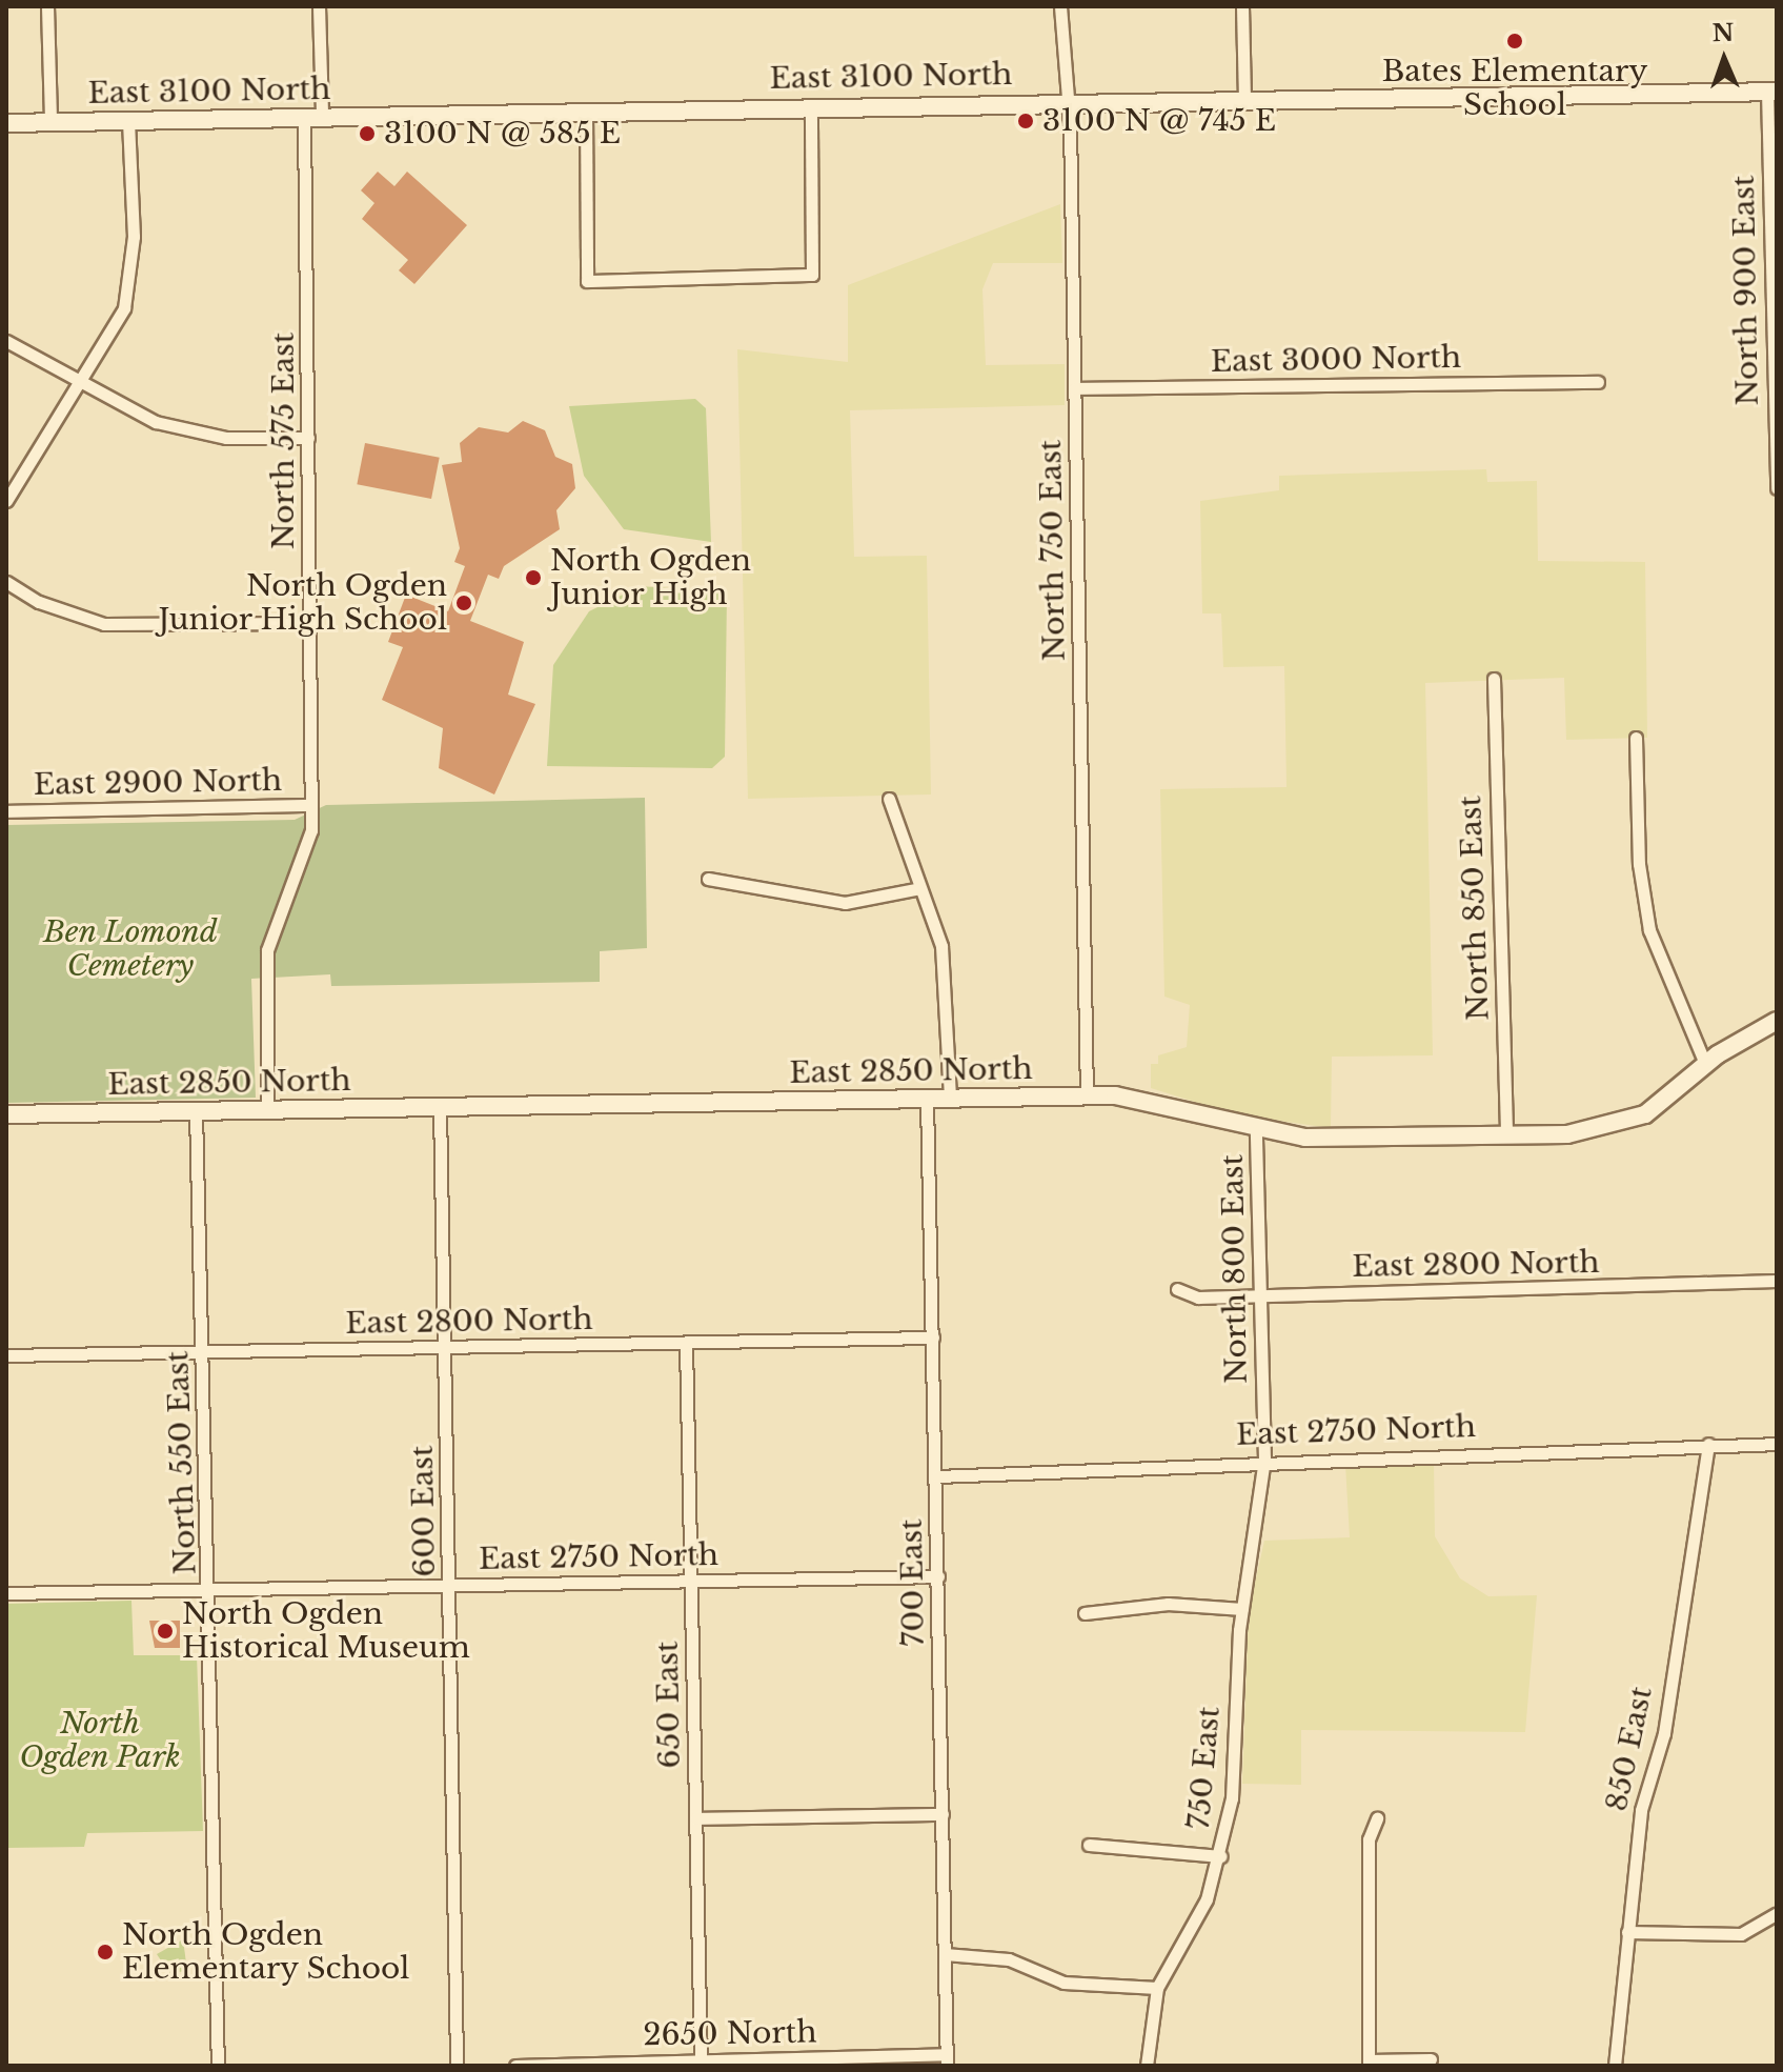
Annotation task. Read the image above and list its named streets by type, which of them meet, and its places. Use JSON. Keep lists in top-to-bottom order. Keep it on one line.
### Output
{"streets":{"street":["East 3100 North","North 900 East","East 3000 North","North 575 East","North 750 East","East 2900 North","North 850 East","East 2850 North","East 2800 North","North 800 East","East 2750 North","North 550 East","600 East","700 East","650 East","850 East","750 East","2650 North"]},"crossings":[["East 3100 North","North 900 East"],["East 3100 North","North 575 East"],["East 3100 North","North 750 East"],["East 3000 North","North 750 East"],["North 575 East","East 2900 North"],["North 575 East","East 2850 North"],["North 750 East","East 2850 North"],["North 850 East","East 2850 North"],["East 2850 North","North 800 East"],["East 2850 North","North 550 East"],["East 2850 North","600 East"],["East 2850 North","700 East"],["East 2800 North","North 800 East"],["East 2800 North","North 550 East"],["East 2800 North","600 East"],["East 2800 North","700 East"],["East 2800 North","650 East"],["North 800 East","East 2750 North"],["North 800 East","750 East"],["East 2750 North","North 550 East"],["East 2750 North","600 East"],["East 2750 North","700 East"],["East 2750 North","650 East"],["East 2750 North","850 East"],["East 2750 North","750 East"],["700 East","2650 North"],["650 East","2650 North"]],"parks":["Ben Lomond Cemetery","North Ogden Park"],"places":["Bates Elementary School","3100 N @ 745 E","3100 N @ 585 E","North Ogden Junior High","North Ogden Junior High School","North Ogden Historical Museum","North Ogden Elementary School"],"north":"top"}
